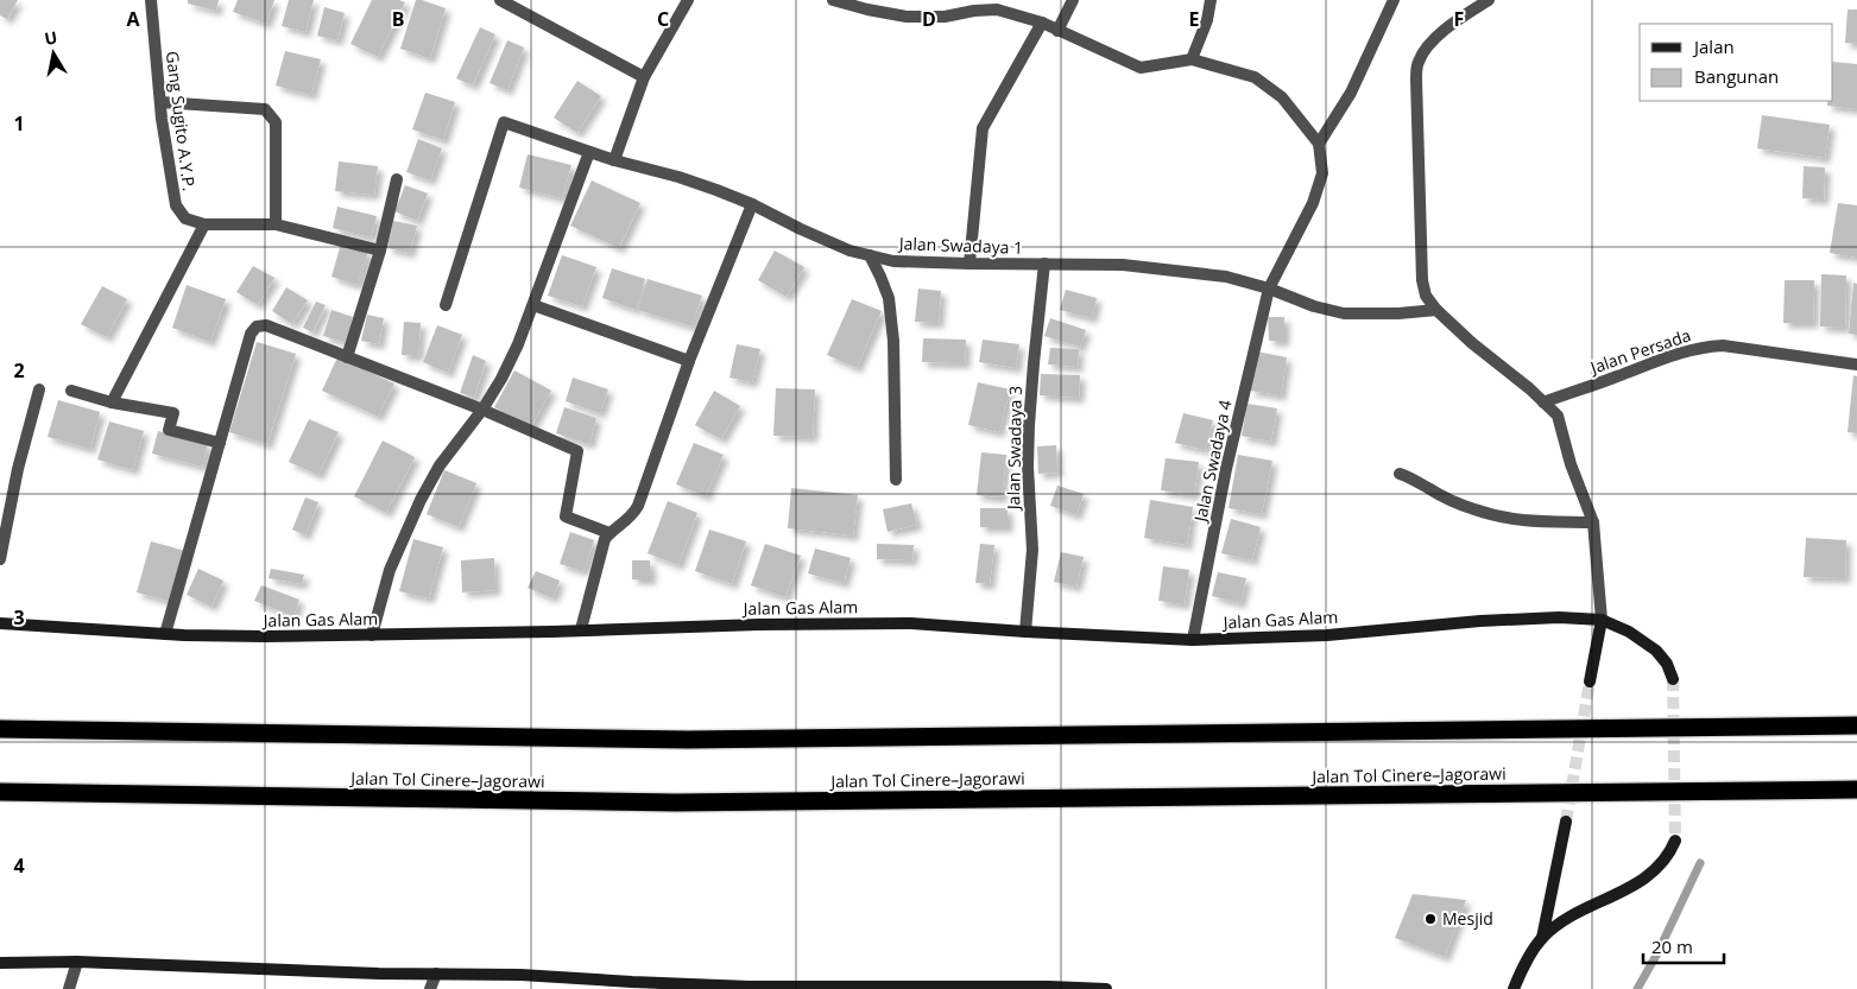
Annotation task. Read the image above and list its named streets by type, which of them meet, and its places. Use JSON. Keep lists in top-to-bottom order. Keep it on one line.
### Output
{"streets":{"highway":["Jalan Tol Cinere–Jagorawi"],"main road":["Jalan Gas Alam"],"street":["Gang Sugito A.Y.P.","Jalan Swadaya 1","Jalan Persada","Jalan Swadaya 3","Jalan Swadaya 4"]},"crossings":[["Jalan Swadaya 1","Jalan Swadaya 3"],["Jalan Swadaya 1","Jalan Swadaya 4"],["Jalan Swadaya 3","Jalan Gas Alam"],["Jalan Swadaya 4","Jalan Gas Alam"]],"places":["Mesjid"],"legend":["Jalan","Bangunan"],"scale_bar":"20 m","north":"top","grid":{"columns":["A","B","C","D","E","F"],"rows":["1","2","3","4"]}}
